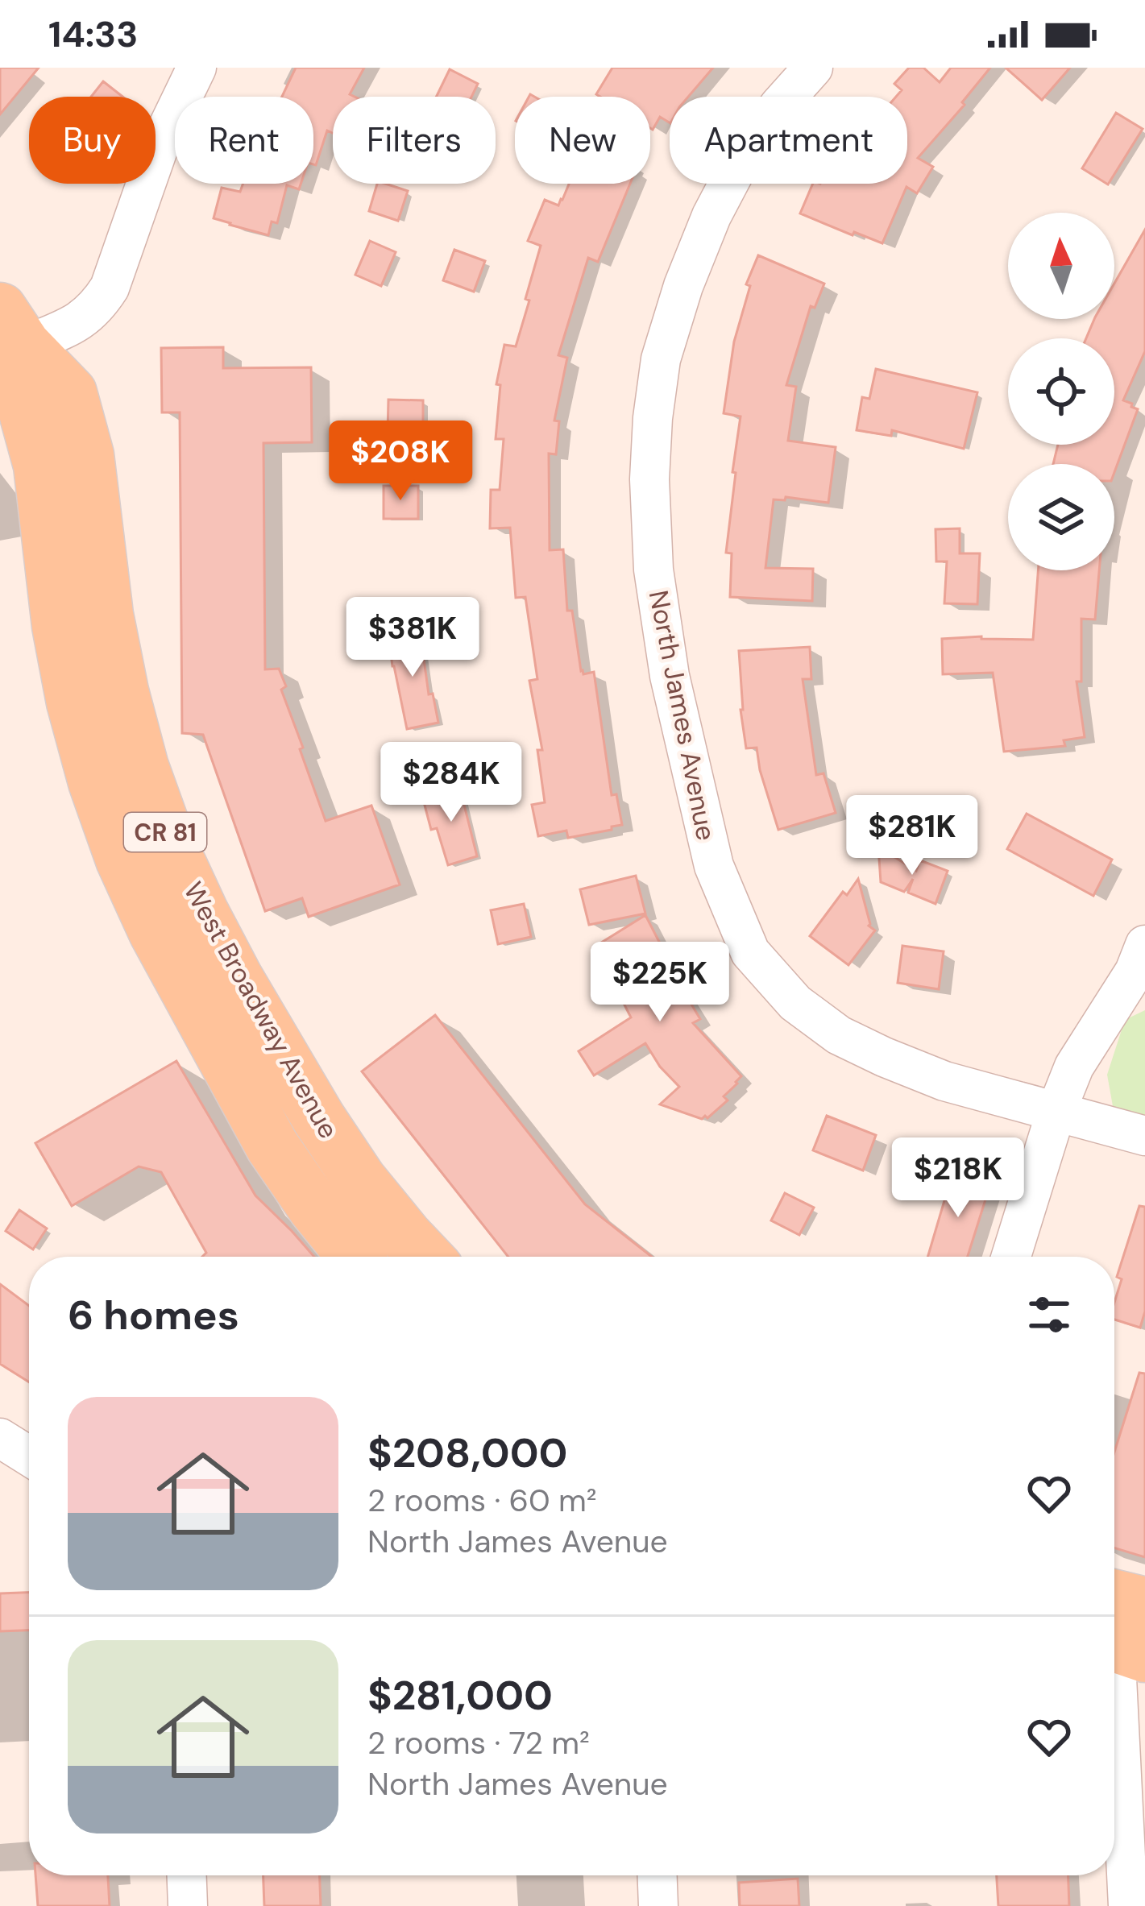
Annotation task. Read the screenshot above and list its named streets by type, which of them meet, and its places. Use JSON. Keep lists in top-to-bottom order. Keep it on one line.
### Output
{"streets":{"main road":["CR 81","West Broadway Avenue"],"street":["North James Avenue"]},"north":"top","page":{"status":"14:33","chip":["Buy","Rent","Filters","New","Apartment"],"price":["$208K","$381K","$284K","$281K","$225K","$218K"],"heading":"6 homes","list":[{"name":"$208,000","note":"2 rooms · 60 m² · North James Avenue"},{"name":"$281,000","note":"2 rooms · 72 m² · North James Avenue"}]}}
